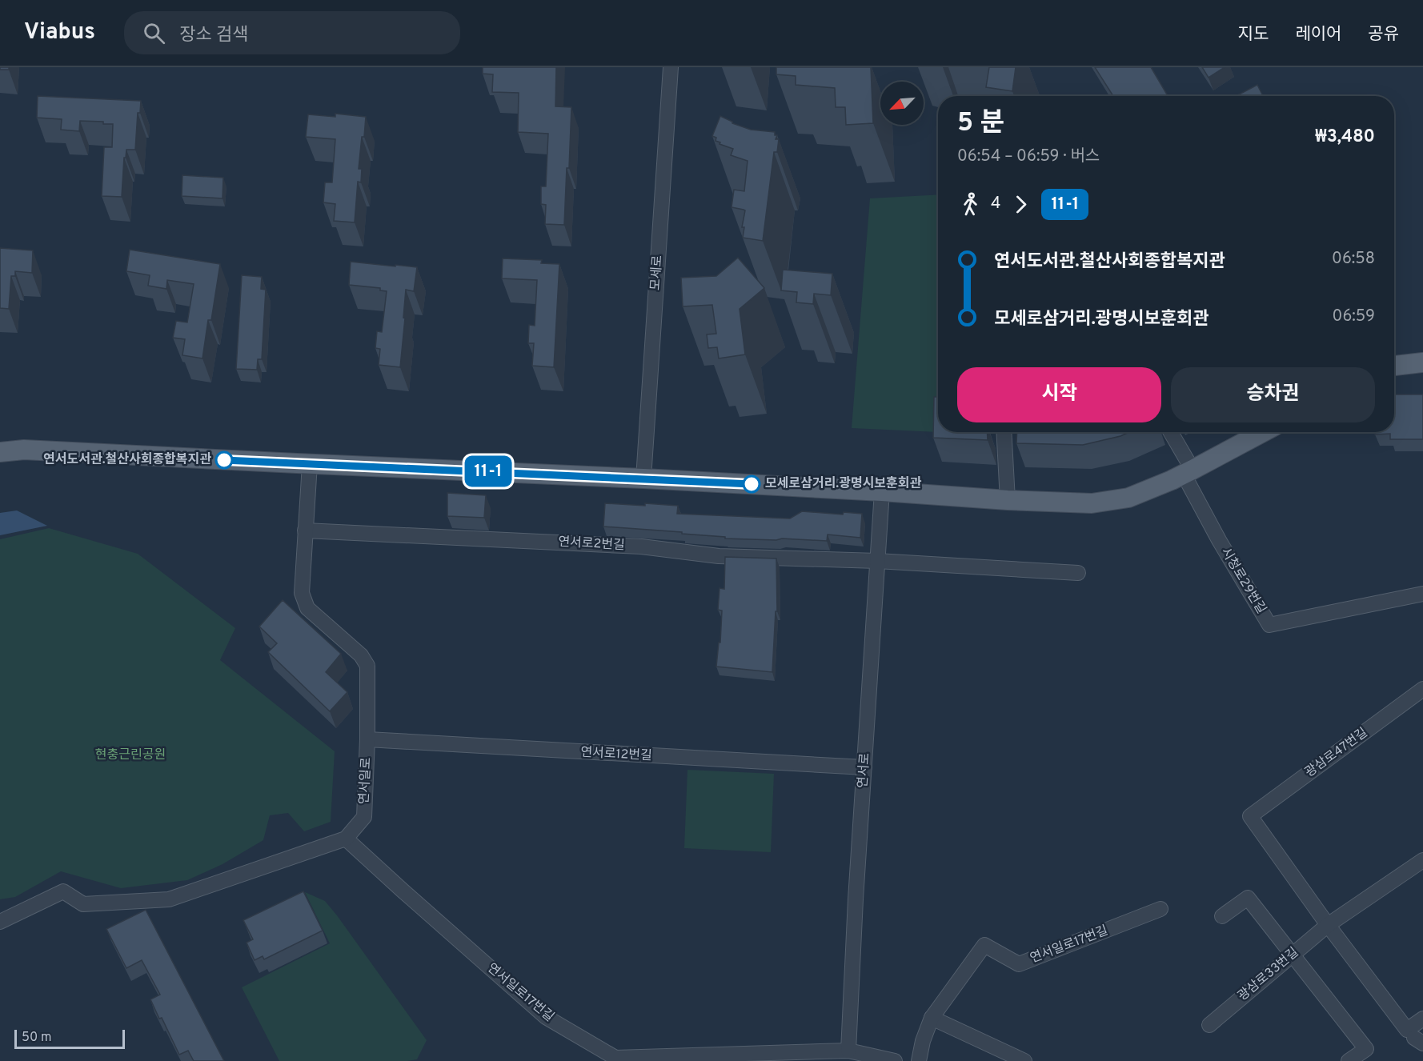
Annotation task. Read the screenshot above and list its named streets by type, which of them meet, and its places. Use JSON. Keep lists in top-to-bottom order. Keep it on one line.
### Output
{"streets":{"street":["모세로","연서로2번길","시청로29번길","광삼로47번길","연서로12번길","연서로","연서일로","연서일로17번길","광삼로33번길"]},"crossings":[["연서로2번길","연서로"],["연서로2번길","연서일로"],["광삼로47번길","광삼로33번길"],["연서로12번길","연서로"],["연서로12번길","연서일로"],["연서로","연서일로17번길"],["연서일로","연서일로17번길"]],"parks":["현충근린공원"],"places":["연서도서관.철산사회종합복지관","모세로삼거리.광명시보훈회관"],"lines":["bus line 11-1"],"scale_bar":"50 m","north":"bottom left","page":{"header":"Viabus","search":"장소 검색","nav":["지도","레이어","공유"],"on_map":"11-1","heading":["5 분","06:54 – 06:59 · 버스","₩3,480"],"legs":["4","11-1"],"list":[{"name":"연서도서관.철산사회종합복지관","value":"06:58"},{"name":"모세로삼거리.광명시보훈회관","value":"06:59"}],"buttons":["시작","승차권"],"scale":"50 m"}}
